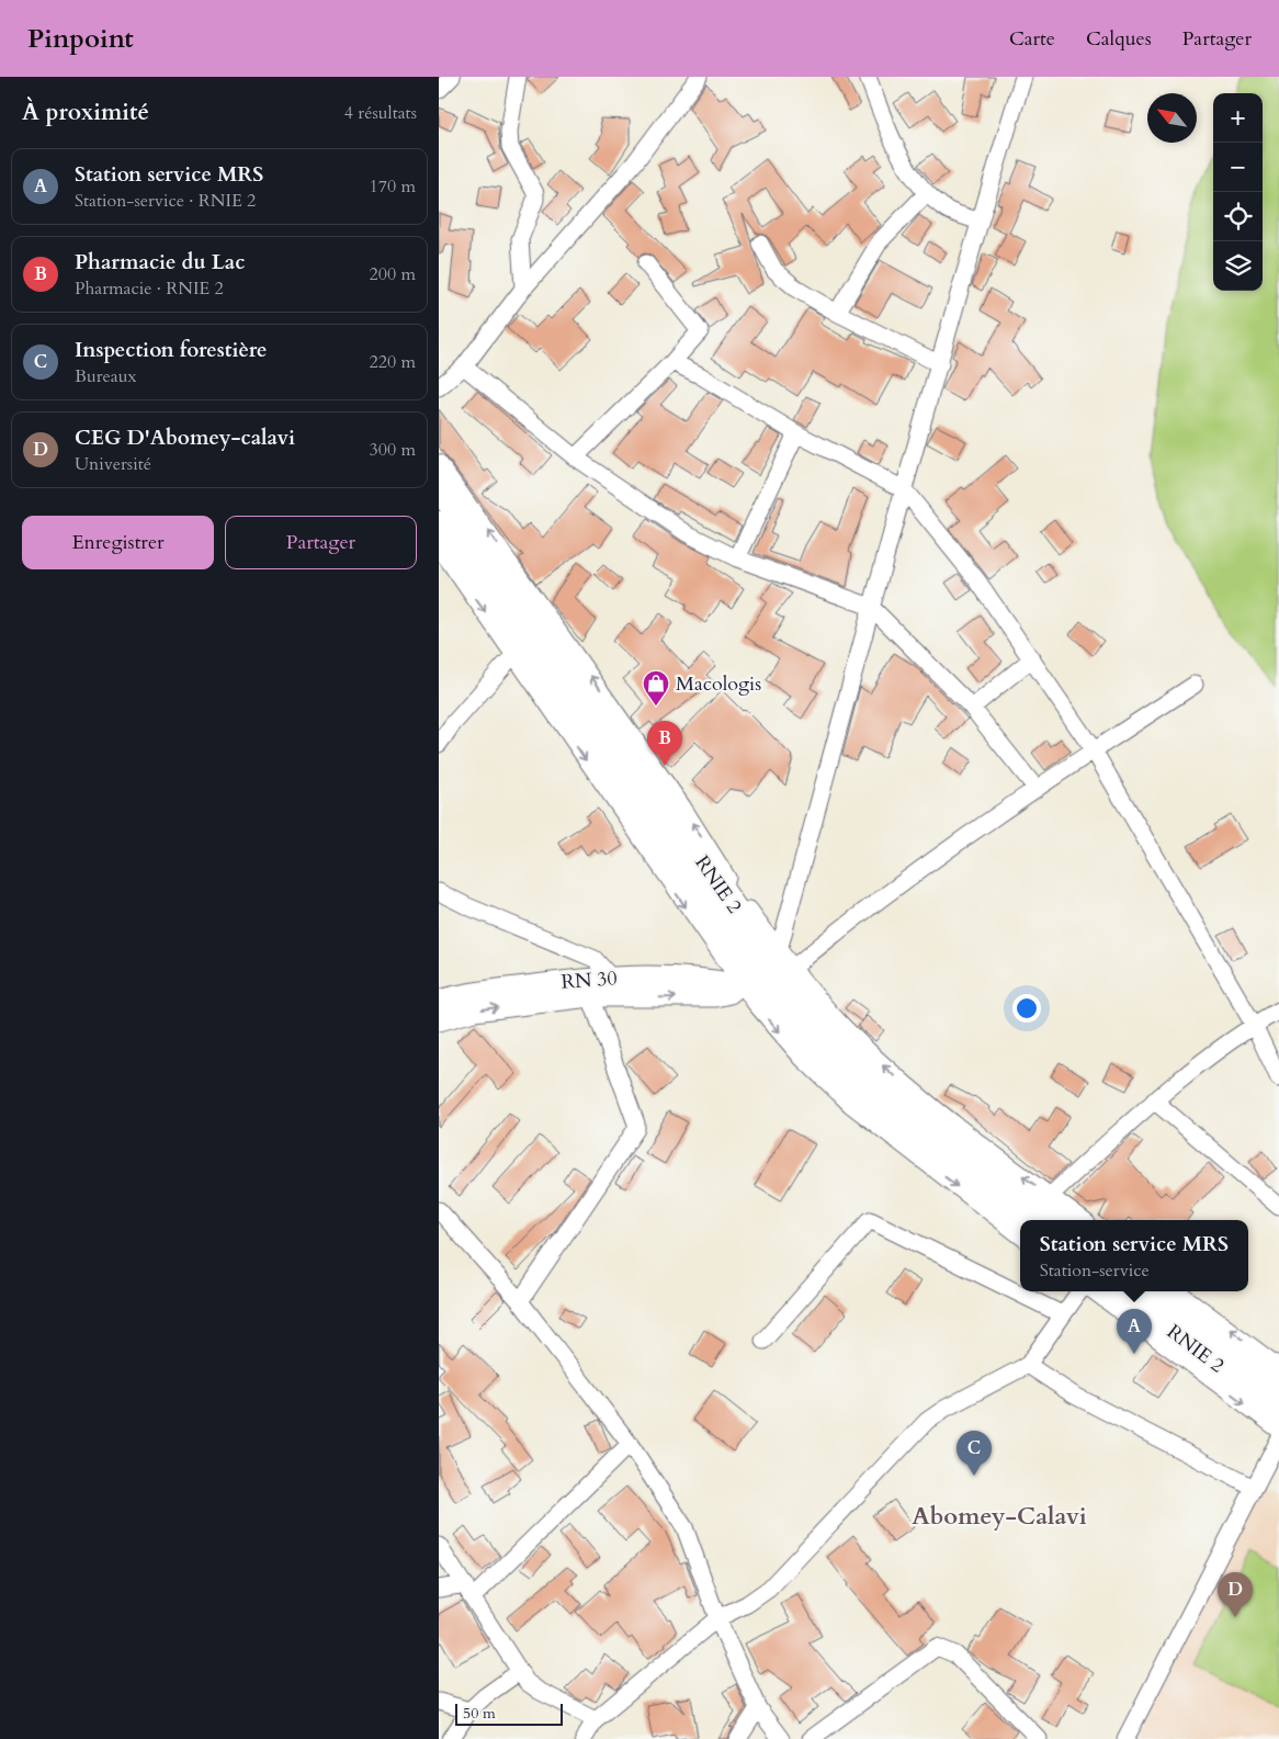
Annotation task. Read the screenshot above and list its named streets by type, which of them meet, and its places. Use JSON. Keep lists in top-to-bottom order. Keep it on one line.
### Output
{"streets":{"highway":["RNIE 2"],"main road":["RN 30"]},"crossings":[["RNIE 2","RN 30"]],"districts":["Abomey-Calavi"],"places":{"shop":["Macologis"]},"scale_bar":"50 m","north":"top left","page":{"header":"Pinpoint","nav":["Carte","Calques","Partager"],"heading":["À proximité","4 résultats"],"map_buttons":["+","−"],"list":[{"mark":"A","name":"Station service MRS","note":"Station-service · RNIE 2","value":"170 m"},{"mark":"B","name":"Pharmacie du Lac","note":"Pharmacie · RNIE 2","value":"200 m"},{"mark":"C","name":"Inspection forestière","note":"Bureaux","value":"220 m"},{"mark":"D","name":"CEG D'Abomey-calavi","note":"Université","value":"300 m"}],"buttons":["Enregistrer","Partager"],"pins":["B","A","C","D"],"popup":["Station service MRS","Station-service"],"scale":"50 m"}}
